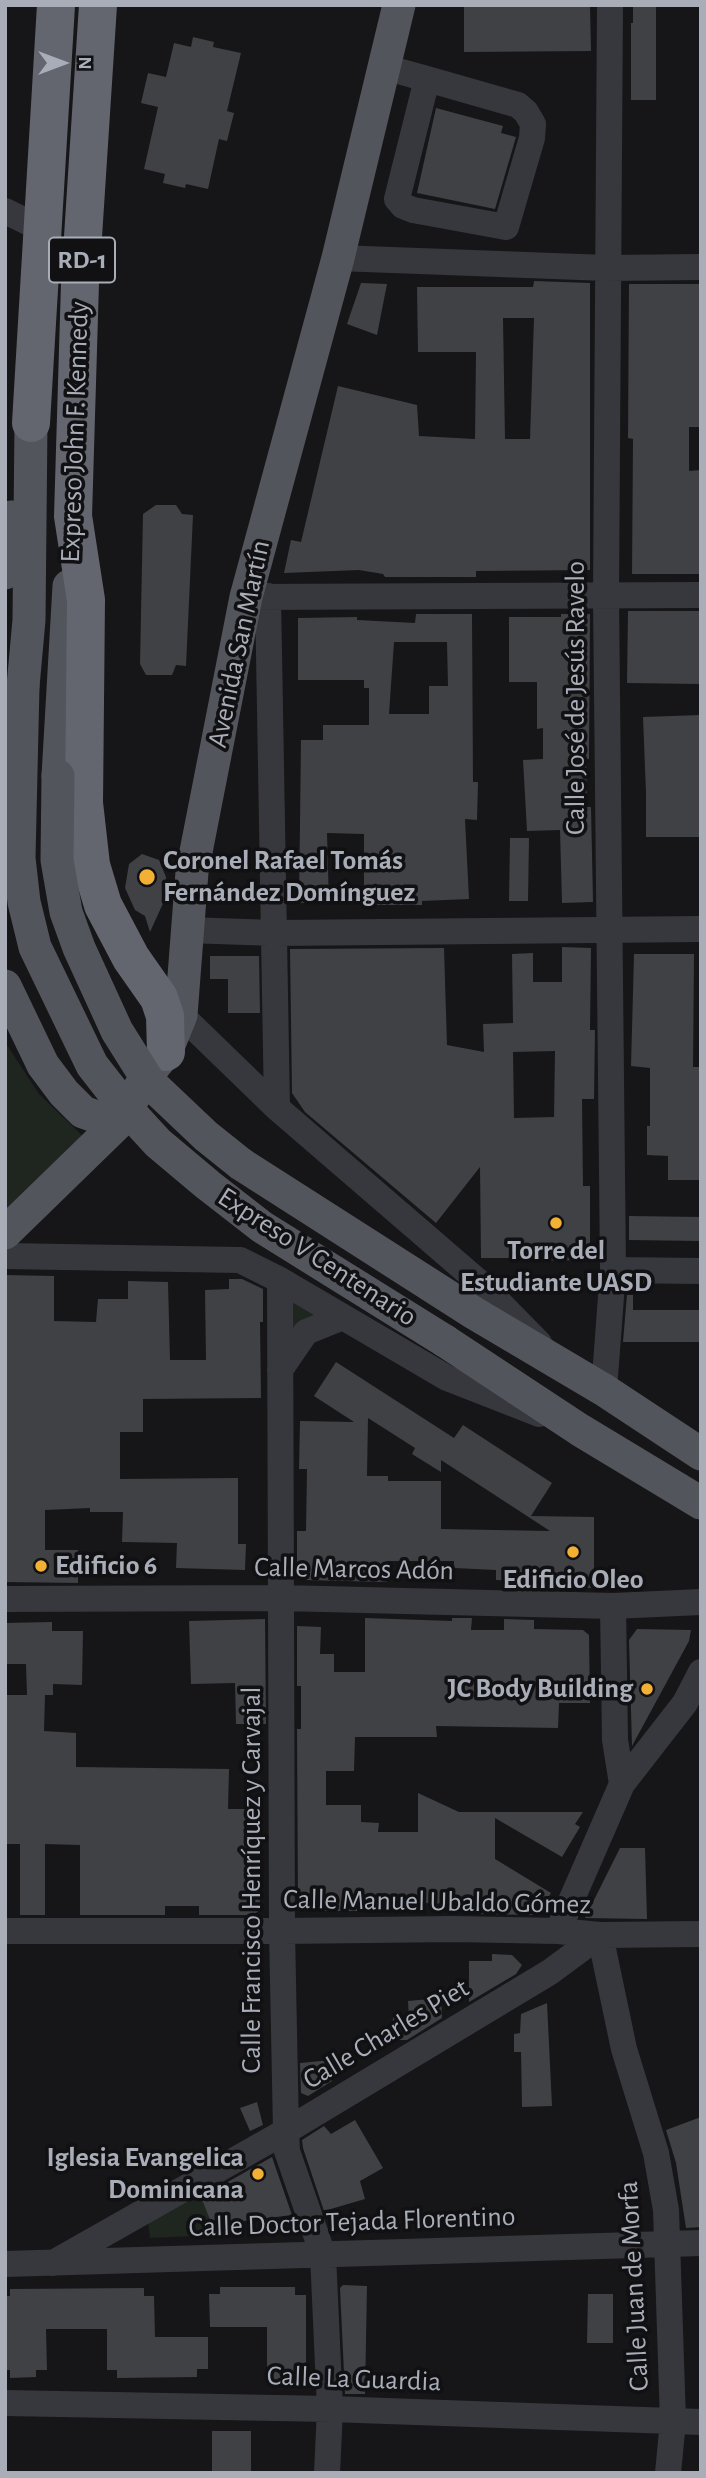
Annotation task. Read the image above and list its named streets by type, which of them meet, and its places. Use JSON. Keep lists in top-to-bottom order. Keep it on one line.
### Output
{"streets":{"highway":["RD-1","Expreso John F. Kennedy"],"main road":["Avenida San Martín","Expreso V Centenario"],"street":["Calle José de Jesús Ravelo","Calle Marcos Adón","Calle Francisco Henríquez y Carvajal","Calle Manuel Ubaldo Gómez","Calle Charles Piet","Calle Doctor Tejada Florentino","Calle Juan de Morfa","Calle La Guardia"]},"crossings":[["Expreso John F. Kennedy","Expreso V Centenario"],["Avenida San Martín","Expreso V Centenario"],["Calle José de Jesús Ravelo","Expreso V Centenario"],["Expreso V Centenario","Calle Francisco Henríquez y Carvajal"],["Calle Marcos Adón","Calle Francisco Henríquez y Carvajal"],["Calle Francisco Henríquez y Carvajal","Calle Manuel Ubaldo Gómez"],["Calle Francisco Henríquez y Carvajal","Calle Charles Piet"],["Calle Francisco Henríquez y Carvajal","Calle Doctor Tejada Florentino"],["Calle Francisco Henríquez y Carvajal","Calle La Guardia"],["Calle Manuel Ubaldo Gómez","Calle Charles Piet"],["Calle Manuel Ubaldo Gómez","Calle Juan de Morfa"],["Calle Charles Piet","Calle Doctor Tejada Florentino"],["Calle Charles Piet","Calle Juan de Morfa"],["Calle Doctor Tejada Florentino","Calle Juan de Morfa"],["Calle Juan de Morfa","Calle La Guardia"]],"places":["Coronel Rafael Tomás Fernández Domínguez","Torre del Estudiante UASD","Edificio Oleo","Edificio 6","JC Body Building","Iglesia Evangelica Dominicana"],"north":"right"}
